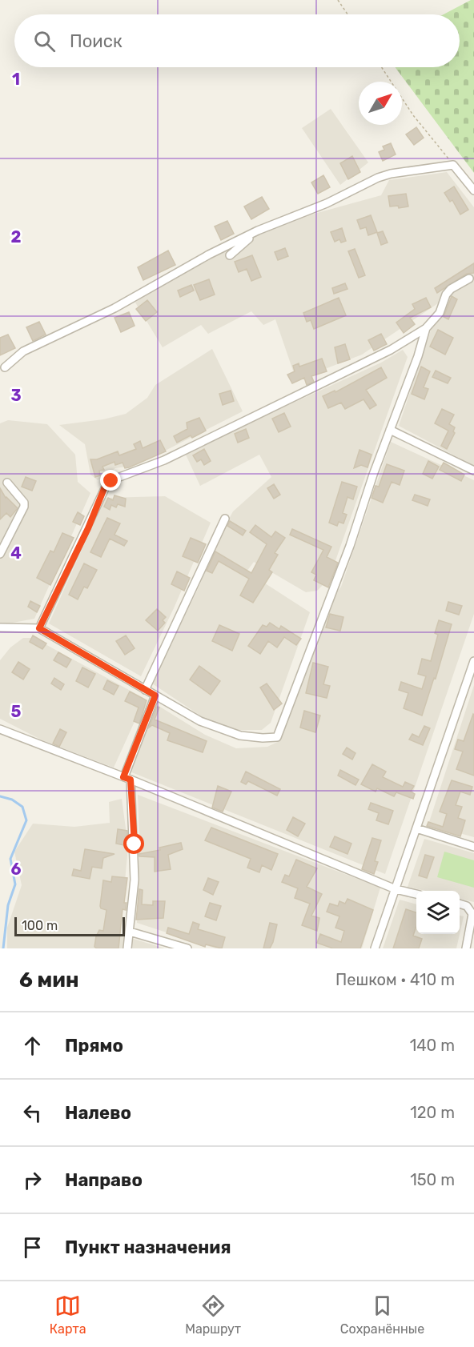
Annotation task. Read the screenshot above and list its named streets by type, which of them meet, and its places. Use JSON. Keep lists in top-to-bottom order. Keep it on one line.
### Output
{"scale_bar":"100 m","north":"top right","page":{"search":"Поиск","scale":"100 m","heading":["6 мин","Пешком · 410 m"],"list":[["Прямо","140 m"],["Налево","120 m"],["Направо","150 m"],"Пункт назначения"],"nav":["Карта","Маршрут","Сохранённые"]},"grid":{"rows":["1","2","3","4","5","6"]}}
